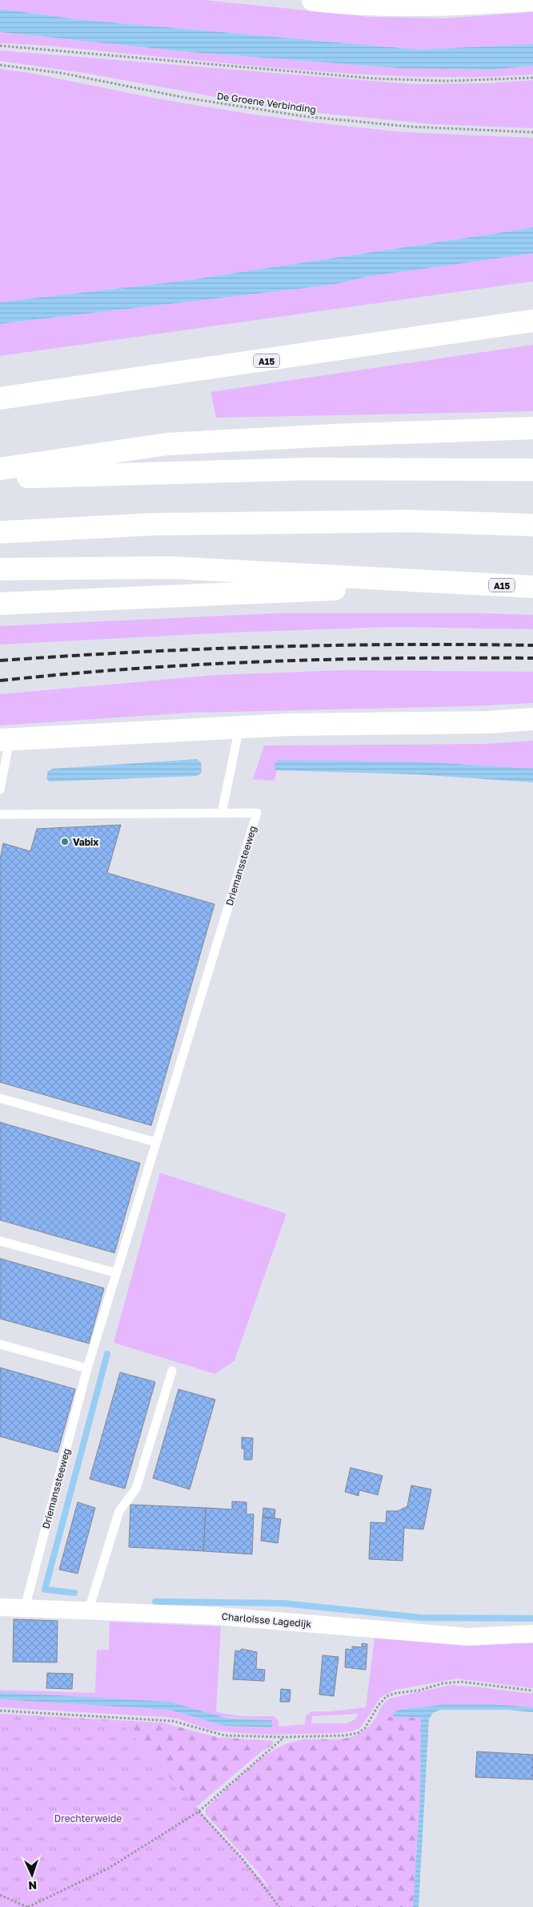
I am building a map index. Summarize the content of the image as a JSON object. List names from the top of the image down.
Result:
{
  "streets": {
    "main road": ["A15"],
    "street": ["Charloisse Lagedijk"],
    "lane": ["Driemanssteeweg"],
    "path": ["De Groene Verbinding"]
  },
  "crossings": [
    ["Driemanssteeweg", "Charloisse Lagedijk"]
  ],
  "parks": ["Drechterweide"],
  "places": ["Vabix"],
  "north": "bottom"
}
